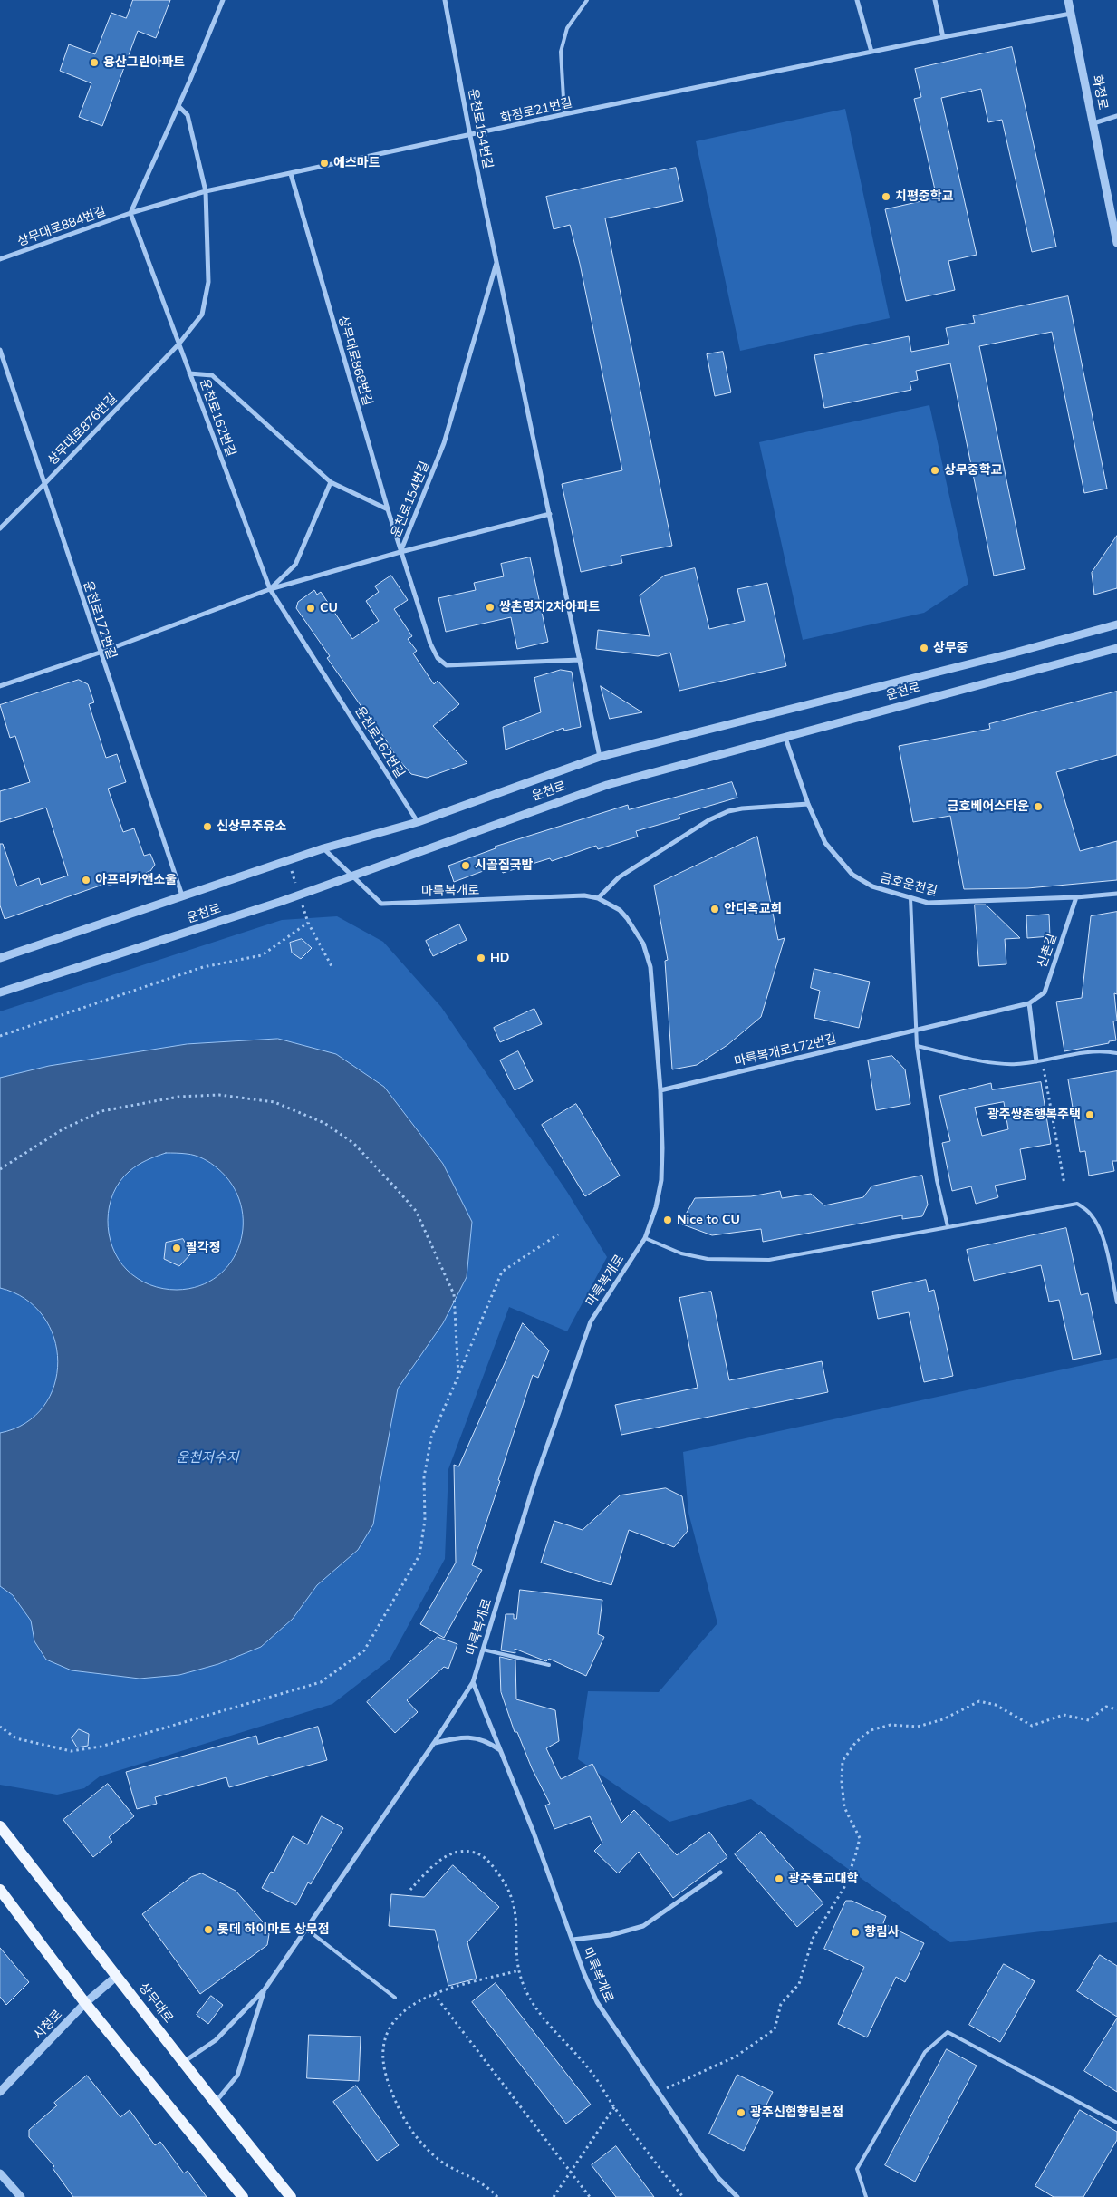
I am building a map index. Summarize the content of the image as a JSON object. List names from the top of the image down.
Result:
{
  "streets": {
    "main road": ["상무대로"],
    "street": [
      "화정로",
      "화정로21번길",
      "운천로154번길",
      "상무대로884번길",
      "상무대로868번길",
      "운천로162번길",
      "상무대로876번길",
      "운천로172번길",
      "운천로",
      "금호운천길",
      "마륵복개로",
      "신촌길",
      "마륵복개로172번길",
      "시청로"
    ]
  },
  "crossings": [
    ["화정로", "화정로21번길"],
    ["화정로21번길", "운천로154번길"],
    ["화정로21번길", "상무대로884번길"],
    ["화정로21번길", "상무대로868번길"],
    ["화정로21번길", "운천로162번길"],
    ["운천로154번길", "상무대로868번길"],
    ["운천로154번길", "운천로"],
    ["상무대로884번길", "운천로162번길"],
    ["운천로162번길", "상무대로876번길"],
    ["운천로162번길", "운천로"],
    ["상무대로876번길", "운천로172번길"],
    ["운천로172번길", "운천로"],
    ["운천로", "금호운천길"],
    ["운천로", "마륵복개로"],
    ["금호운천길", "신촌길"],
    ["마륵복개로", "마륵복개로172번길"],
    ["마륵복개로", "상무대로"],
    ["신촌길", "마륵복개로172번길"],
    ["상무대로", "시청로"]
  ],
  "water": ["운천저수지"],
  "places": [
    "용산그린아파트",
    "에스마트",
    "치평중학교",
    "상무중학교",
    "쌍촌명지2차아파트",
    "CU",
    "상무중",
    "금호베어스타운",
    "신상무주유소",
    "시골집국밥",
    "아프리카앤소울",
    "안디옥교회",
    "HD",
    "광주쌍촌행복주택",
    "Nice to CU",
    "팔각정",
    "광주불교대학",
    "롯데 하이마트 상무점",
    "향림사",
    "광주신협향림본점"
  ]
}
